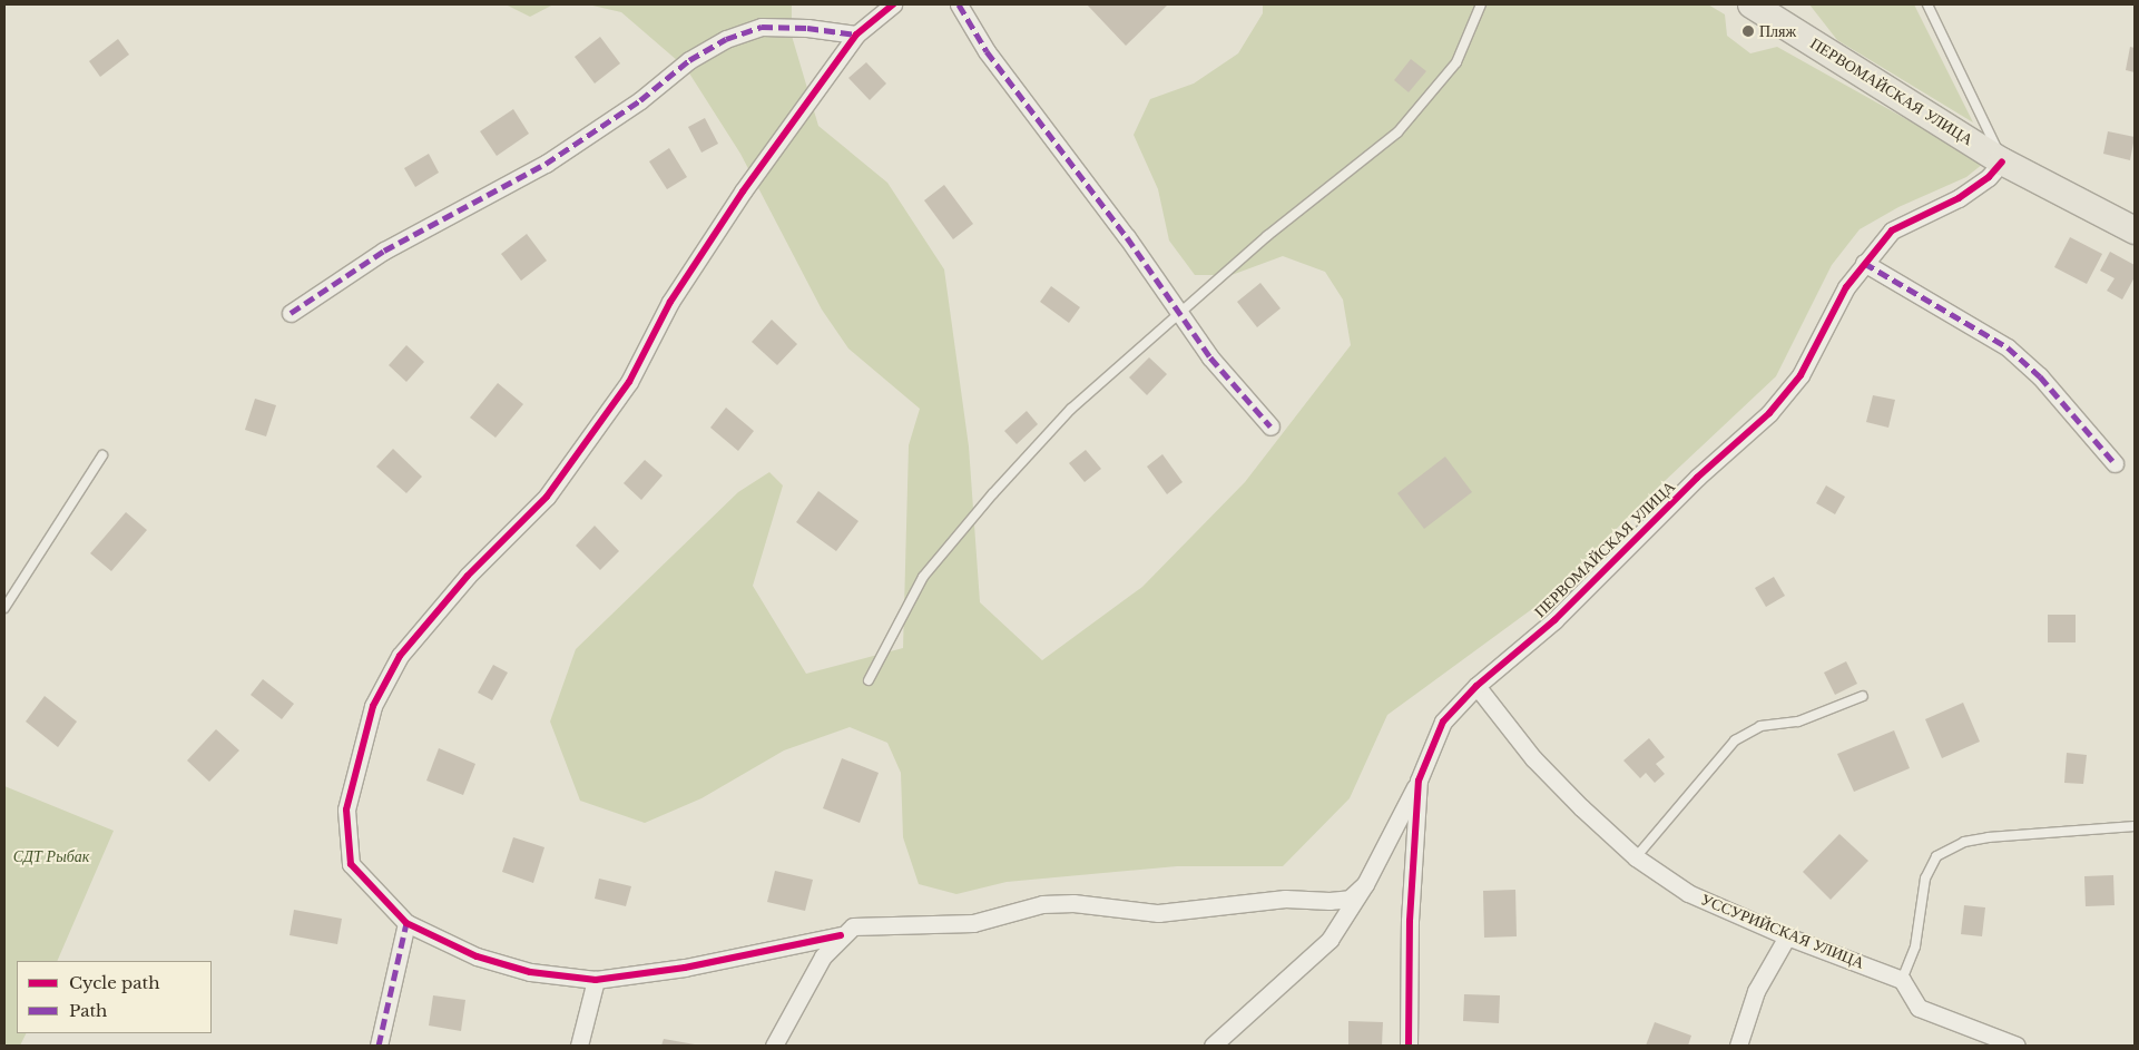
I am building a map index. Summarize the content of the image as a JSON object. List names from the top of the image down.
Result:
{
  "streets": {
    "main road": ["ПЕРВОМАЙСКАЯ УЛИЦА"],
    "street": ["УССУРИЙСКАЯ УЛИЦА"]
  },
  "crossings": [
    ["ПЕРВОМАЙСКАЯ УЛИЦА", "УССУРИЙСКАЯ УЛИЦА"]
  ],
  "parks": ["СДТ Рыбак"],
  "places": ["Пляж"],
  "legend": ["Cycle path", "Path"]
}
